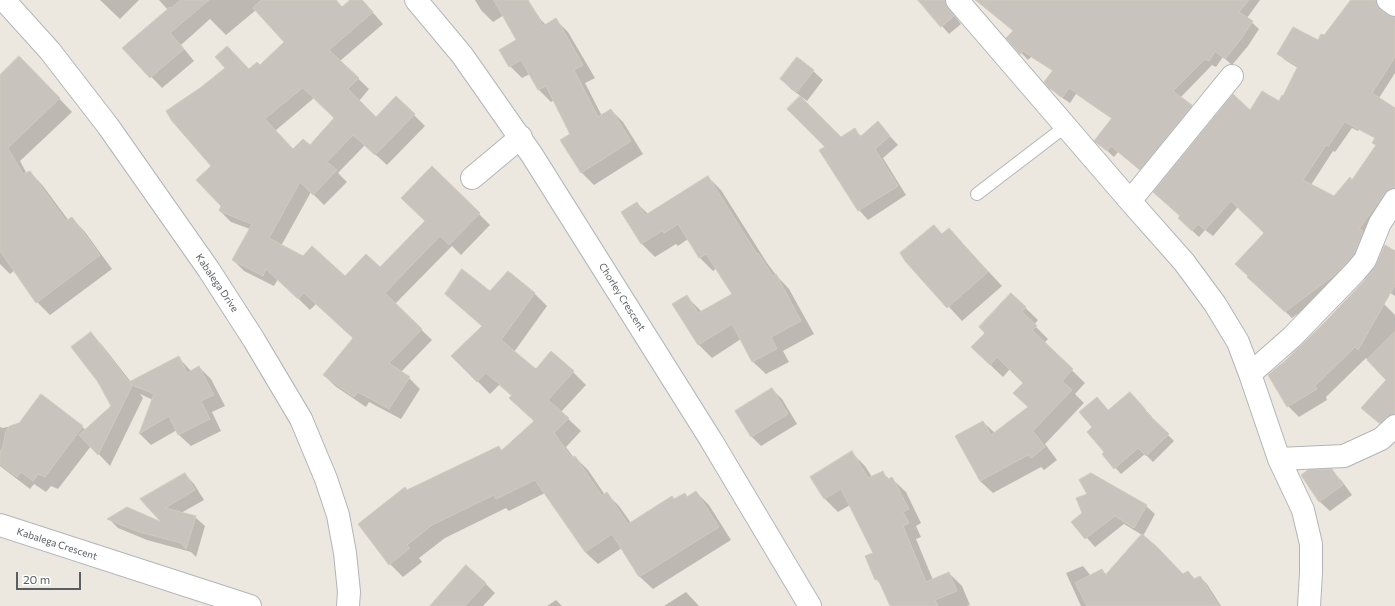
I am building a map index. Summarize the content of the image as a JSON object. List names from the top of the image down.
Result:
{
  "streets": {
    "street": ["Kabalega Drive", "Chorley Crescent", "Kabalega Crescent"]
  },
  "scale_bar": "20 m"
}
